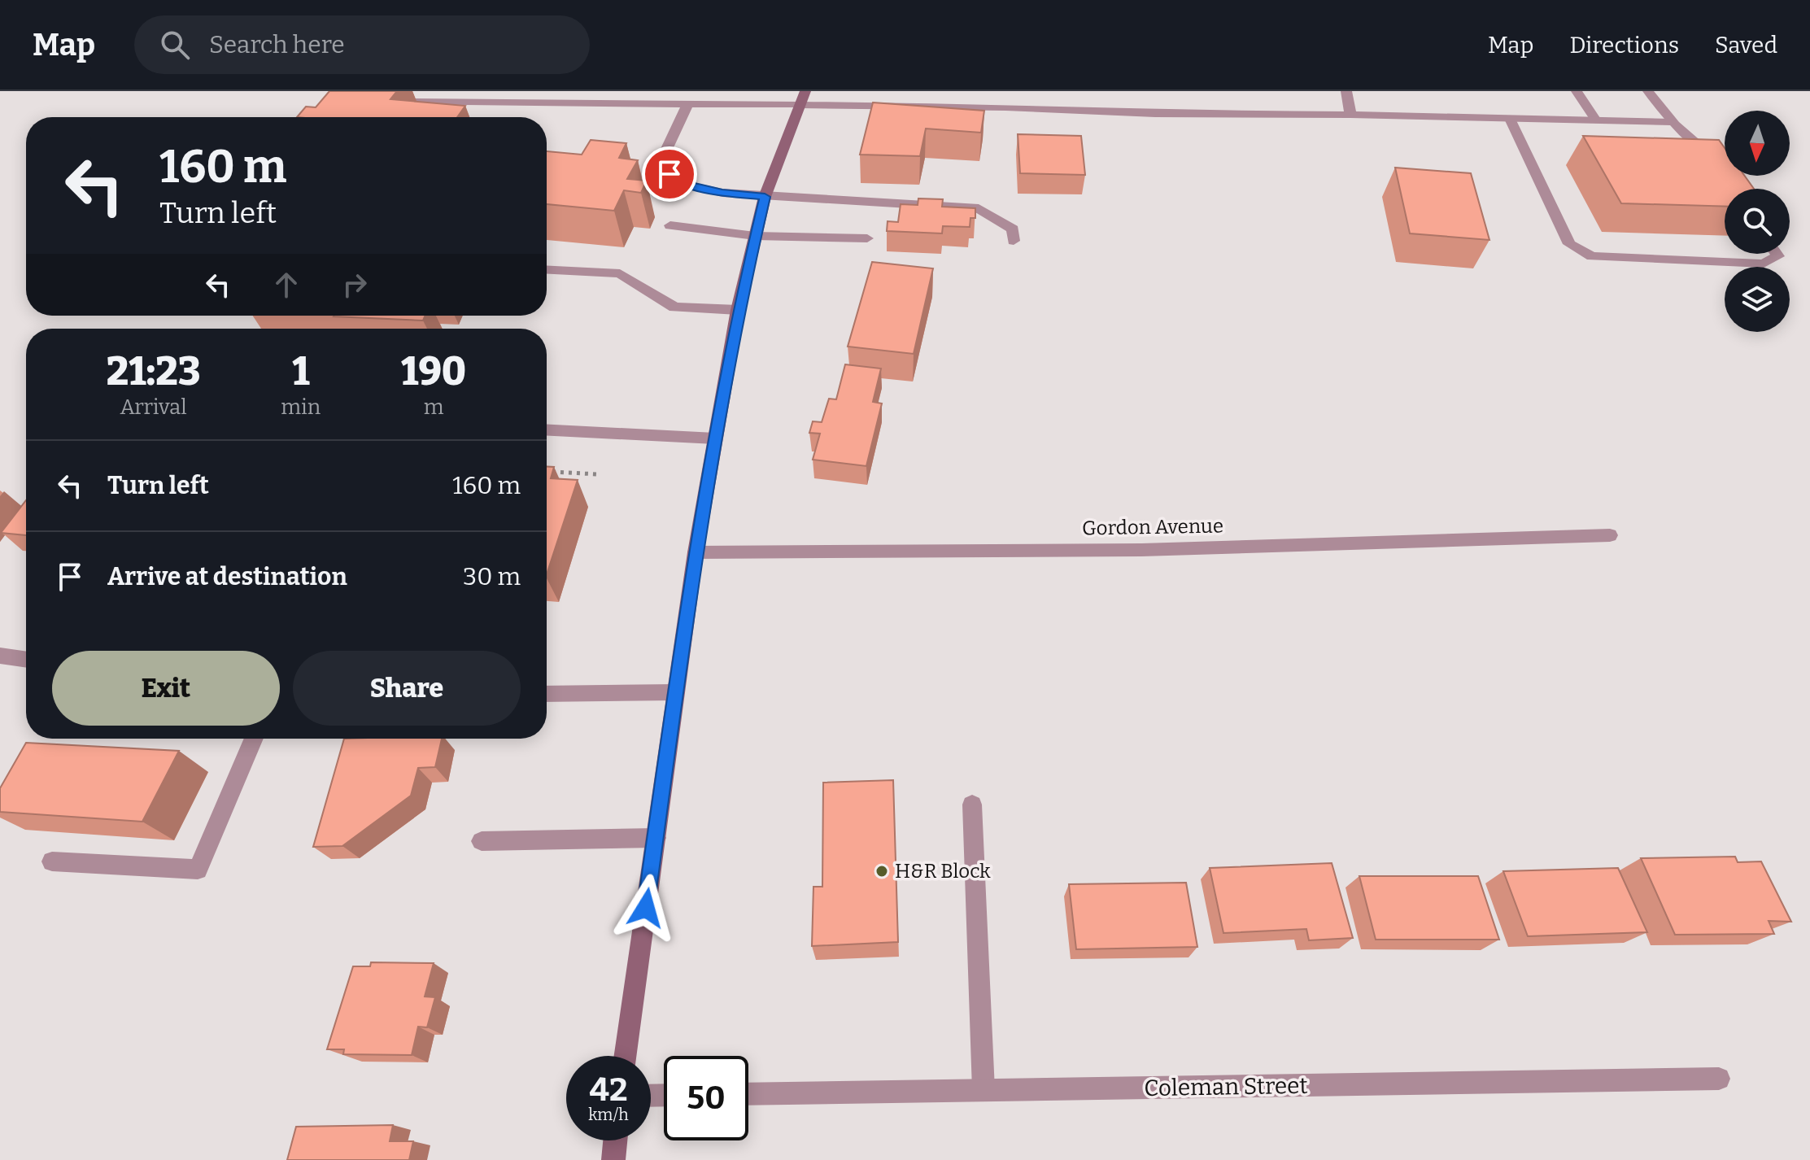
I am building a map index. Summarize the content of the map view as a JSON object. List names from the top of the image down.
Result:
{
  "streets": {
    "street": ["Gordon Avenue", "Coleman Street"]
  },
  "places": ["H&R Block"],
  "north": "bottom",
  "page": {
    "header": "Map",
    "search": "Search here",
    "nav": ["Map", "Directions", "Saved"],
    "turn": ["160 m", "Turn left"],
    "eta": [
      "21:23",
      "Arrival",
      "1",
      "min",
      "190",
      "m"
    ],
    "list": [
      {
        "name": "Turn left",
        "value": "160 m"
      },
      {
        "name": "Arrive at destination",
        "value": "30 m"
      }
    ],
    "buttons": ["Exit", "Share"],
    "speed": "42 km/h",
    "limit": "50"
  }
}
